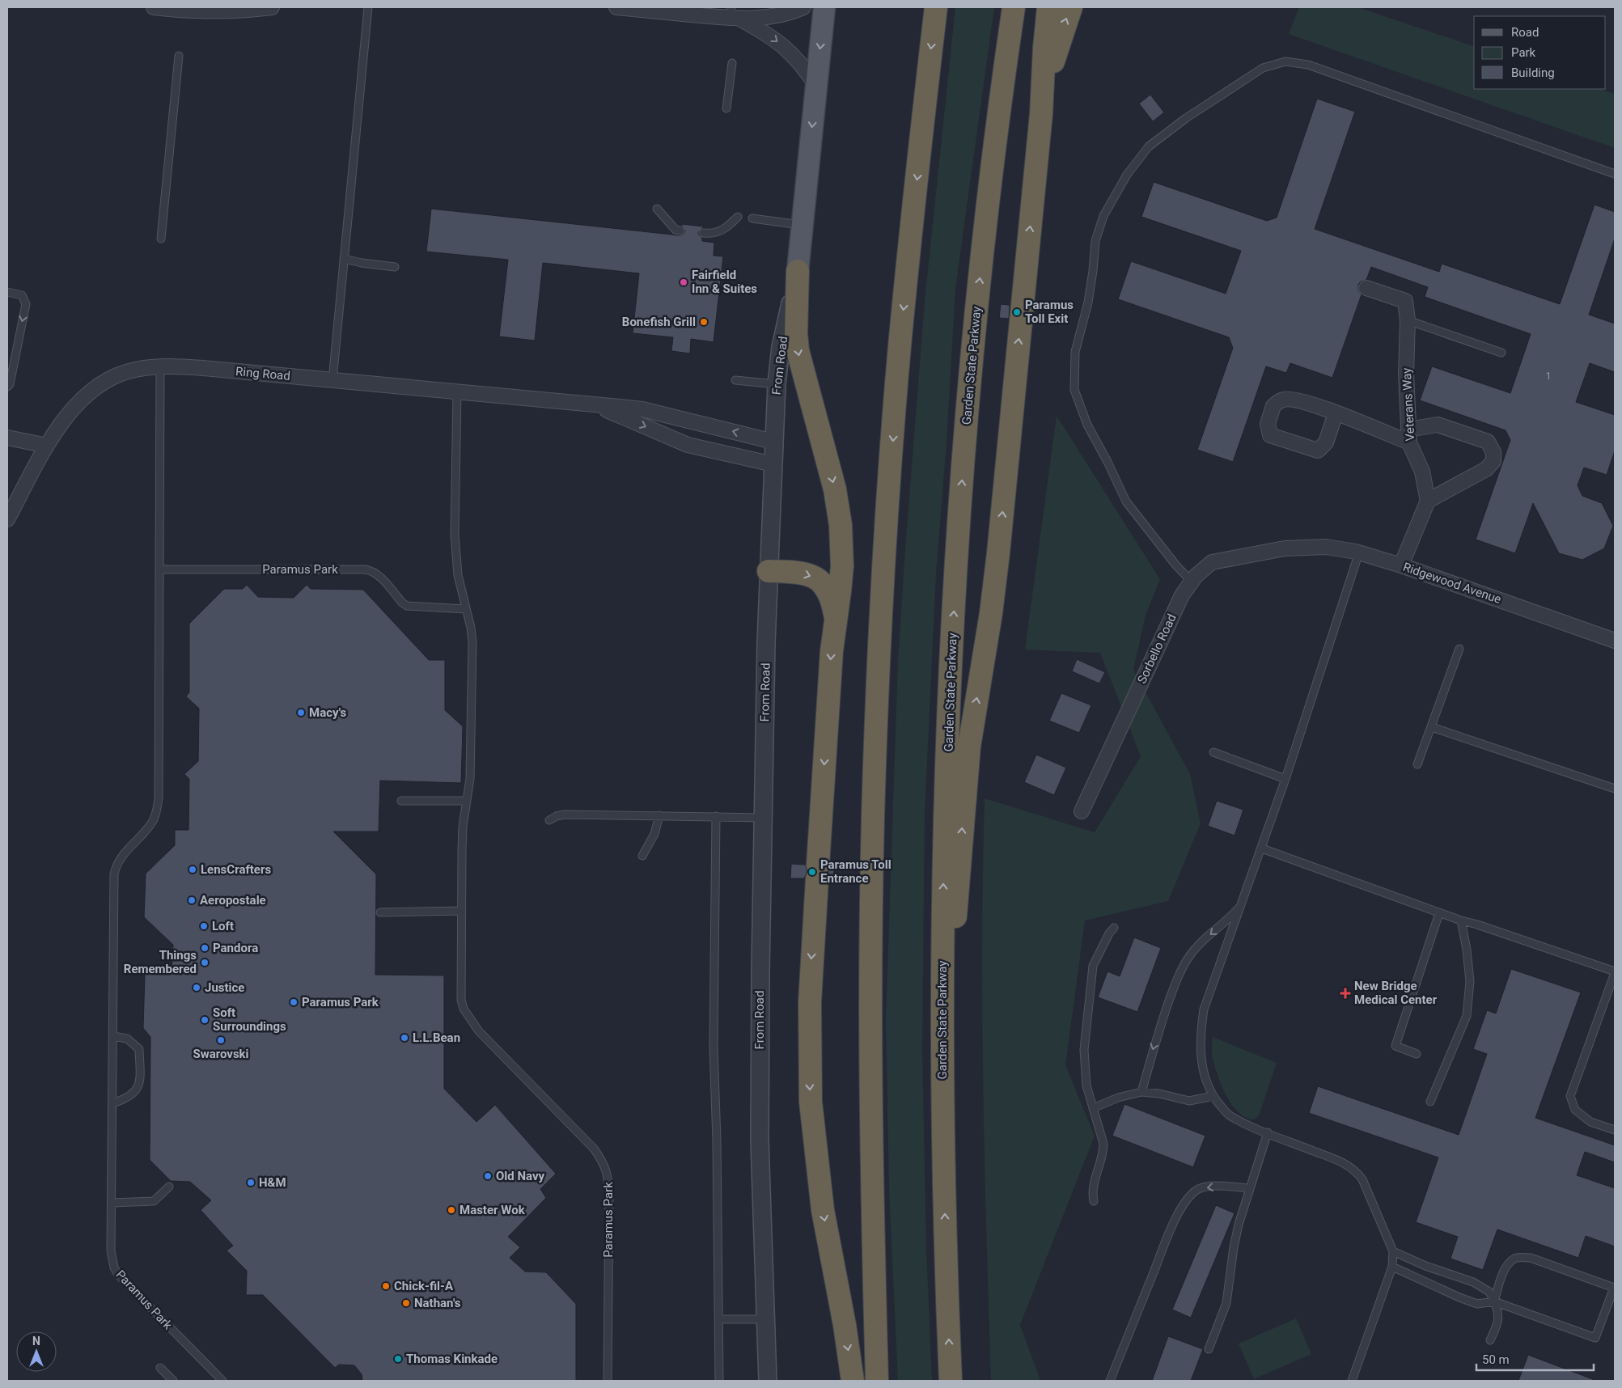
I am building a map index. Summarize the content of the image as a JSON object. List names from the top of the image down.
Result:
{
  "streets": {
    "highway": ["Garden State Parkway"],
    "main road": ["From Road"],
    "street": [
      "Ring Road",
      "Veterans Way",
      "Ridgewood Avenue",
      "Sorbello Road"
    ],
    "lane": ["Paramus Park"]
  },
  "crossings": [
    ["From Road", "Ring Road"],
    ["Ridgewood Avenue", "Sorbello Road"]
  ],
  "places": {
    "other": [
      "Fairfield Inn & Suites",
      "Paramus Toll Exit",
      "Bonefish Grill",
      "Macy's",
      "LensCrafters",
      "Paramus Toll Entrance",
      "Aeropostale",
      "Loft",
      "Pandora",
      "Things Remembered",
      "Justice",
      "Paramus Park",
      "Soft Surroundings",
      "L.L.Bean",
      "Swarovski",
      "Old Navy",
      "H&M",
      "Master Wok",
      "Chick-fil-A",
      "Nathan's",
      "Thomas Kinkade"
    ],
    "health": ["New Bridge Medical Center"]
  },
  "house_numbers": ["1"],
  "legend": ["Road", "Park", "Building"],
  "scale_bar": "50 m",
  "north": "top"
}
